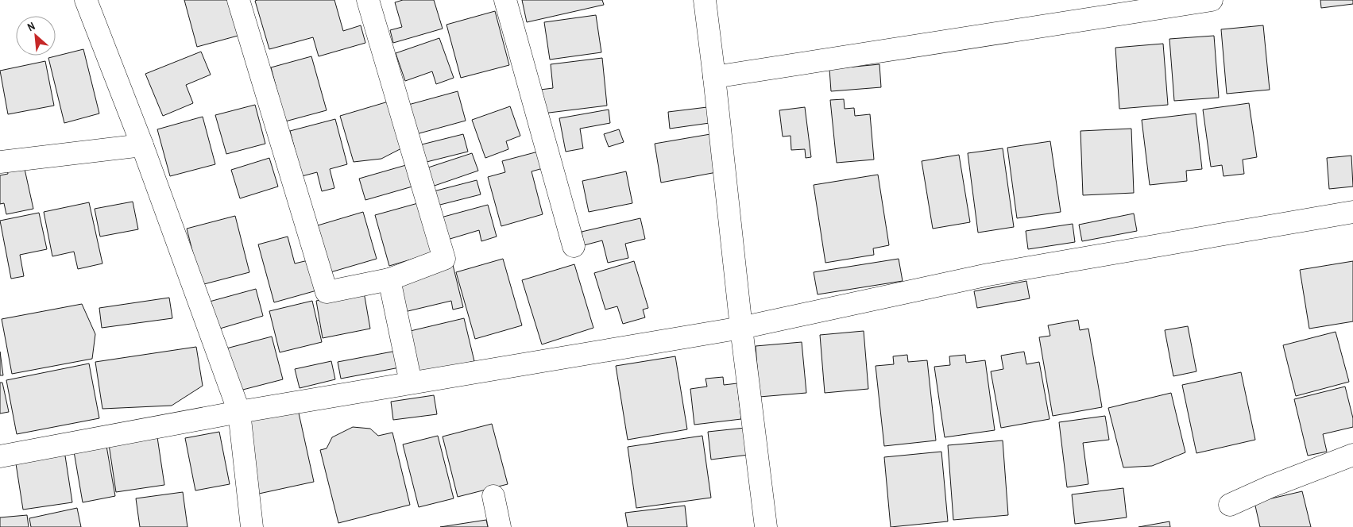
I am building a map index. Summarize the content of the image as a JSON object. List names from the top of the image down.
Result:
{
  "north": "top left"
}
